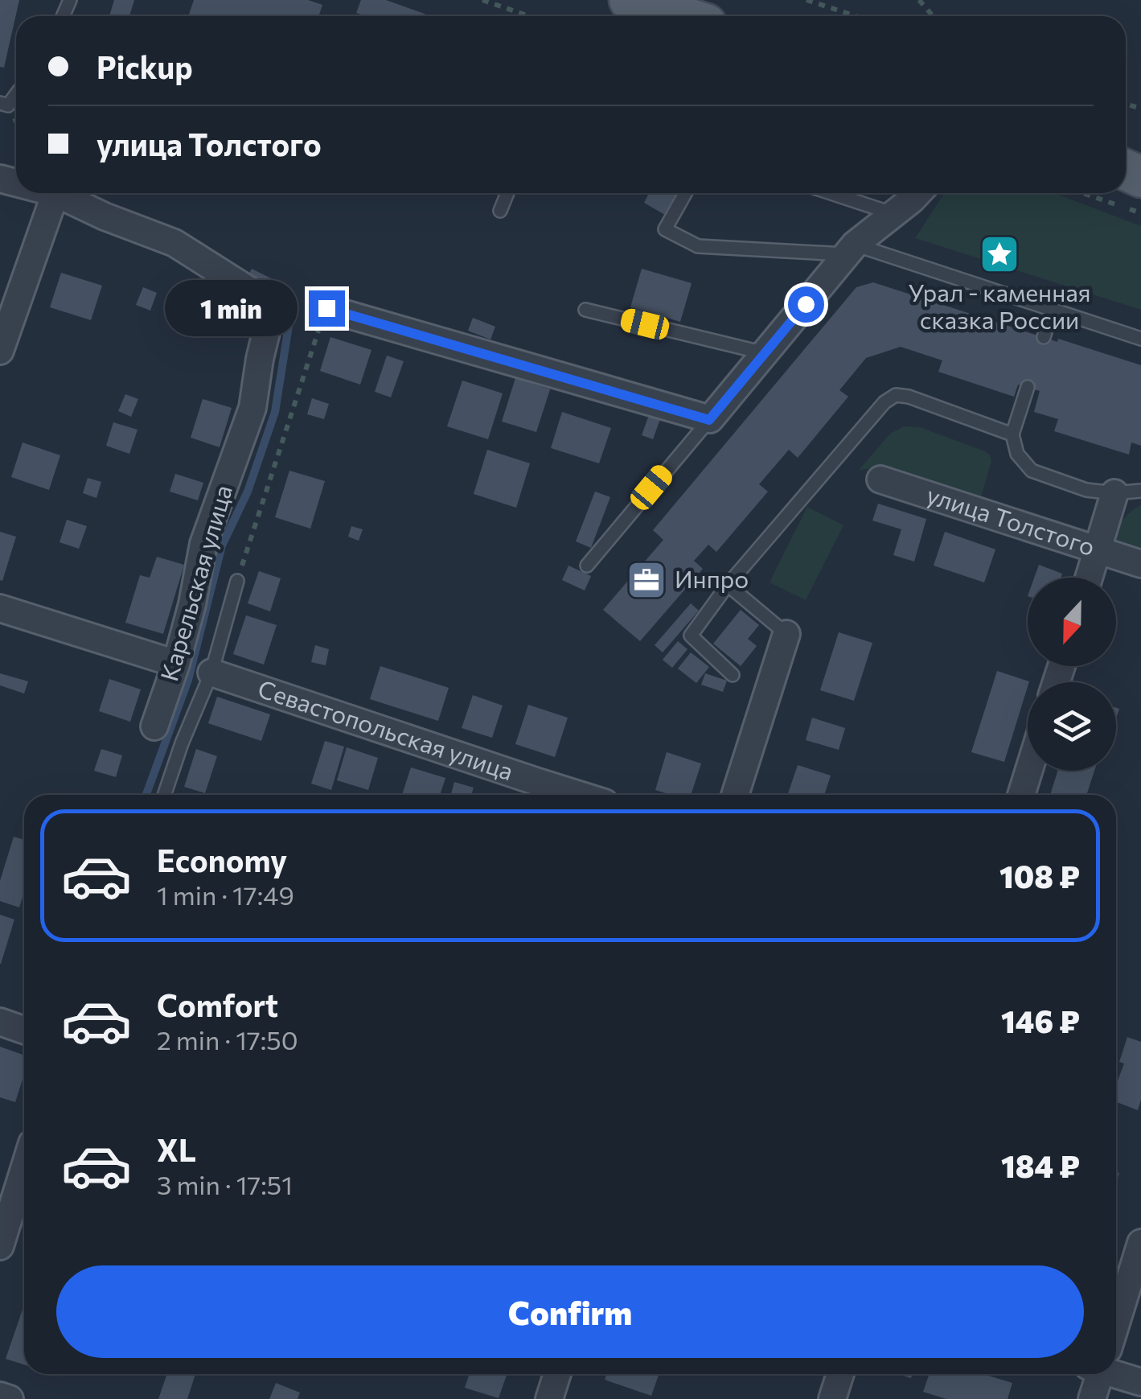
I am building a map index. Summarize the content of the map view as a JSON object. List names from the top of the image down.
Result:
{
  "streets": {
    "street": ["улица Толстого", "Карельская улица", "Севастопольская улица"]
  },
  "places": {
    "place": ["Урал - каменная сказка России"],
    "office": ["Инпро"]
  },
  "north": "bottom",
  "page": {
    "banner": ["Pickup", "улица Толстого"],
    "bubble": "1 min",
    "list": [
      {
        "name": "Economy",
        "note": "1 min · 17:49",
        "value": "108 ₽"
      },
      {
        "name": "Comfort",
        "note": "2 min · 17:50",
        "value": "146 ₽"
      },
      {
        "name": "XL",
        "note": "3 min · 17:51",
        "value": "184 ₽"
      }
    ],
    "buttons": "Confirm"
  }
}
